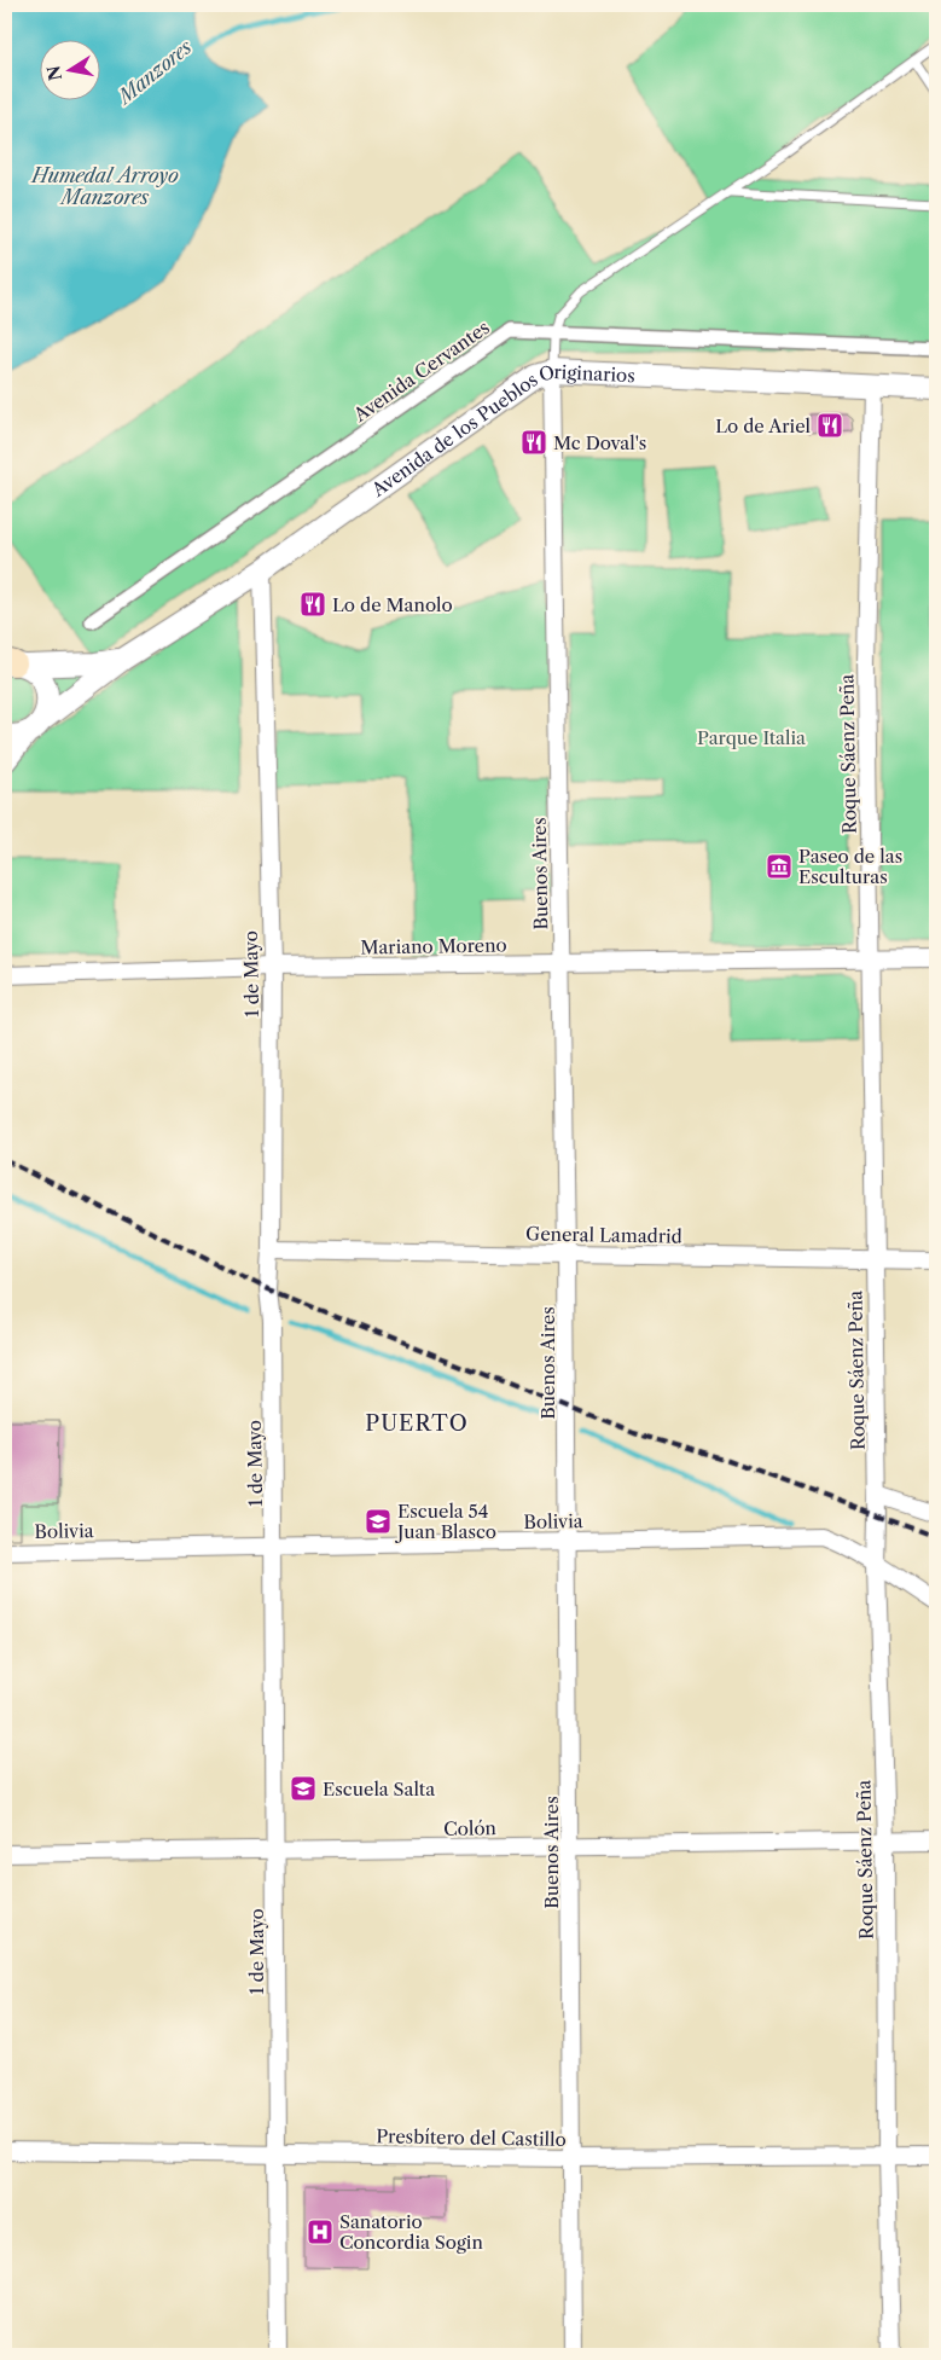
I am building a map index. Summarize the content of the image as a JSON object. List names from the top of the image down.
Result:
{
  "streets": {
    "street": [
      "Avenida Cervantes",
      "Avenida de los Pueblos Originarios",
      "Roque Sáenz Peña",
      "Buenos Aires",
      "Mariano Moreno",
      "1 de Mayo",
      "General Lamadrid",
      "Bolivia",
      "Colón",
      "Presbítero del Castillo"
    ]
  },
  "crossings": [
    ["Avenida de los Pueblos Originarios", "Roque Sáenz Peña"],
    ["Avenida de los Pueblos Originarios", "Buenos Aires"],
    ["Avenida de los Pueblos Originarios", "1 de Mayo"],
    ["Roque Sáenz Peña", "Mariano Moreno"],
    ["Roque Sáenz Peña", "General Lamadrid"],
    ["Roque Sáenz Peña", "Bolivia"],
    ["Roque Sáenz Peña", "Colón"],
    ["Roque Sáenz Peña", "Presbítero del Castillo"],
    ["Buenos Aires", "Mariano Moreno"],
    ["Buenos Aires", "General Lamadrid"],
    ["Buenos Aires", "Bolivia"],
    ["Buenos Aires", "Colón"],
    ["Buenos Aires", "Presbítero del Castillo"],
    ["Mariano Moreno", "1 de Mayo"],
    ["1 de Mayo", "General Lamadrid"],
    ["1 de Mayo", "Bolivia"],
    ["1 de Mayo", "Colón"],
    ["1 de Mayo", "Presbítero del Castillo"]
  ],
  "districts": ["PUERTO"],
  "water": ["Manzores", "Humedal Arroyo Manzores"],
  "parks": ["Parque Italia"],
  "places": {
    "restaurant": ["Lo de Ariel", "Mc Doval's", "Lo de Manolo"],
    "museum": ["Paseo de las Esculturas"],
    "school or university": ["Escuela 54 Juan Blasco", "Escuela Salta"],
    "hospital": ["Sanatorio Concordia Sogin"]
  },
  "north": "left"
}
